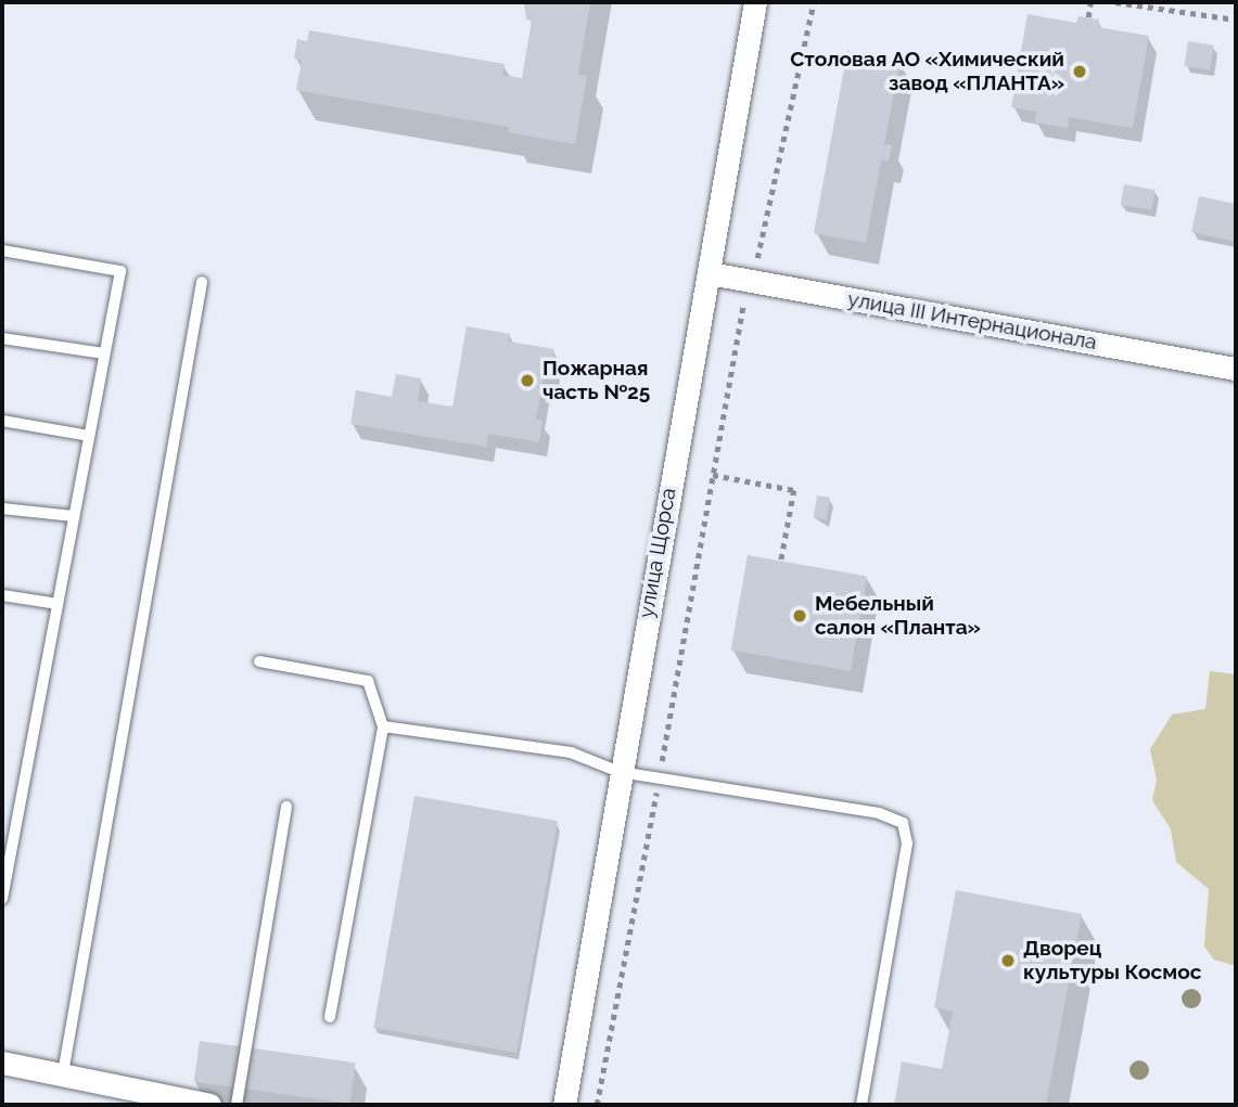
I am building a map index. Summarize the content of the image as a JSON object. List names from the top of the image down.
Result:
{
  "streets": {
    "street": ["улица III Интернационала", "улица Щорса"]
  },
  "crossings": [
    ["улица III Интернационала", "улица Щорса"]
  ],
  "places": [
    "Столовая АО «Химический завод «ПЛАНТА»",
    "Пожарная часть №25",
    "Мебельный салон «Планта»",
    "Дворец культуры Космос"
  ]
}
